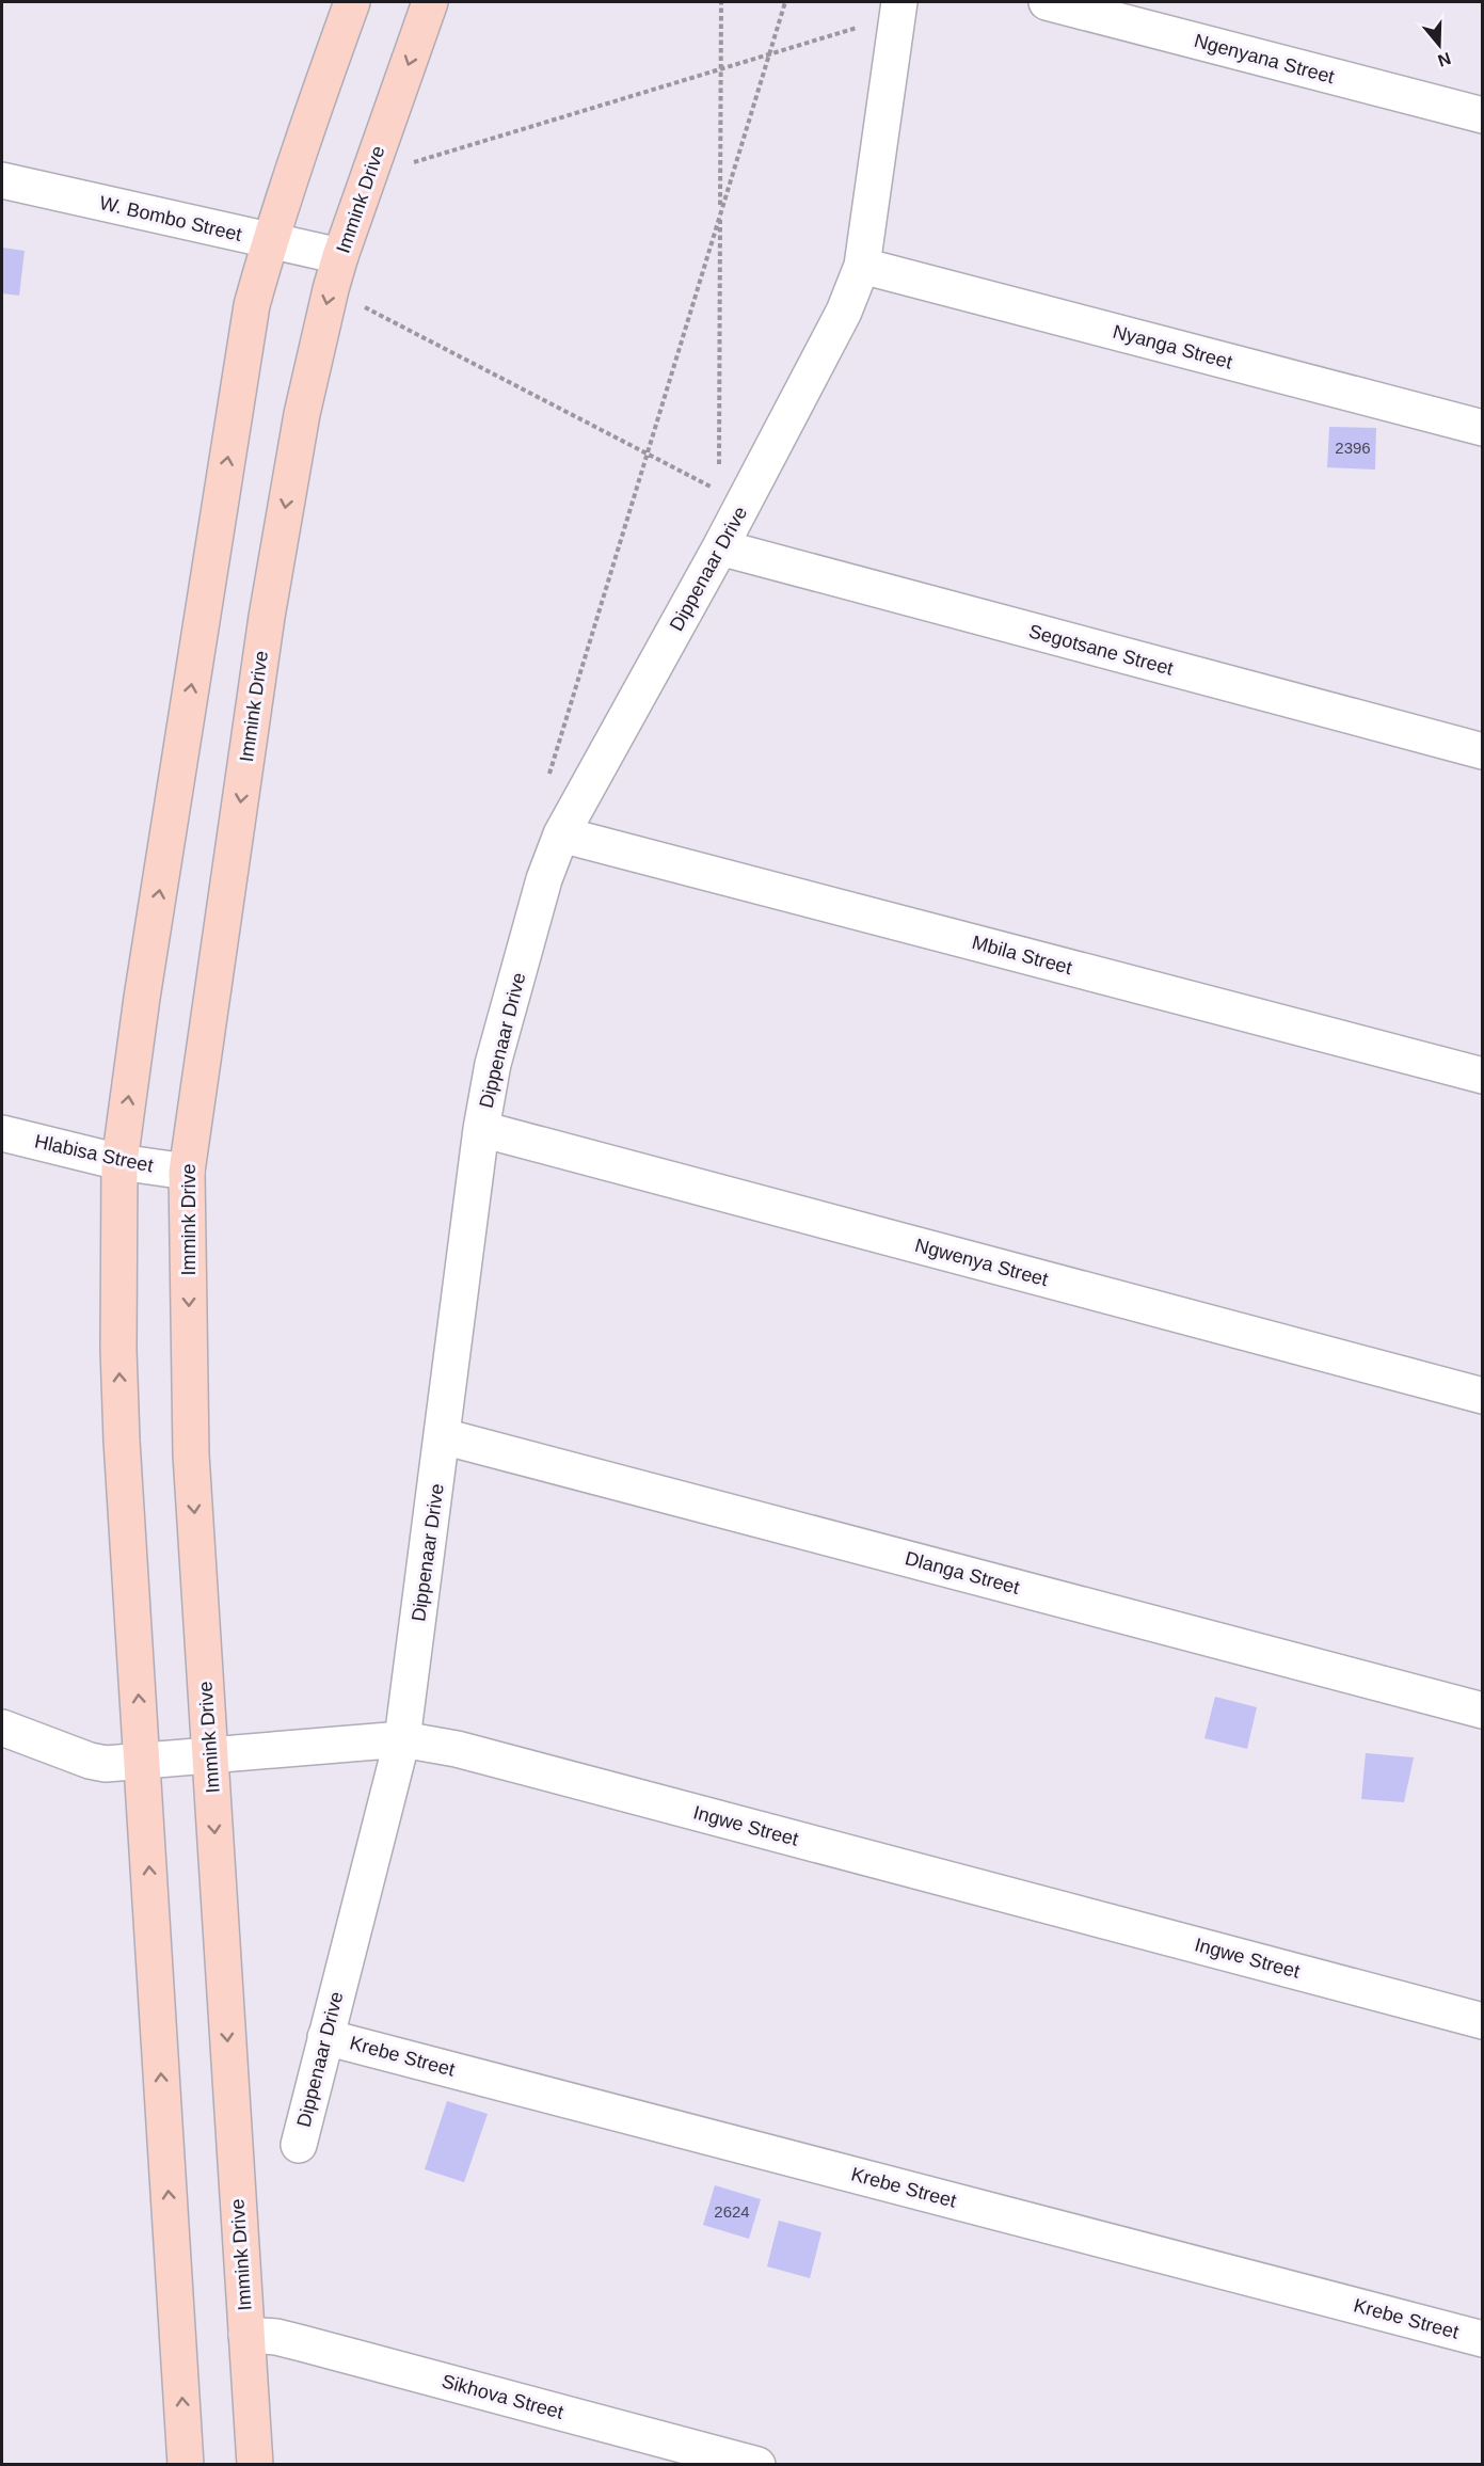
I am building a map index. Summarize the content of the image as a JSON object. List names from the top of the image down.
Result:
{
  "streets": {
    "main road": ["Immink Drive"],
    "street": [
      "Ngenyana Street",
      "W. Bombo Street",
      "Nyanga Street",
      "Dippenaar Drive",
      "Segotsane Street",
      "Mbila Street",
      "Hlabisa Street",
      "Ngwenya Street",
      "Dlanga Street",
      "Ingwe Street",
      "Krebe Street",
      "Sikhova Street"
    ]
  },
  "crossings": [
    ["Immink Drive", "W. Bombo Street"],
    ["Immink Drive", "Hlabisa Street"],
    ["Immink Drive", "Ingwe Street"],
    ["Immink Drive", "Sikhova Street"],
    ["Nyanga Street", "Dippenaar Drive"],
    ["Dippenaar Drive", "Segotsane Street"],
    ["Dippenaar Drive", "Mbila Street"],
    ["Dippenaar Drive", "Ngwenya Street"],
    ["Dippenaar Drive", "Dlanga Street"],
    ["Dippenaar Drive", "Ingwe Street"],
    ["Dippenaar Drive", "Krebe Street"]
  ],
  "house_numbers": ["2396", "2624"],
  "north": "bottom"
}
